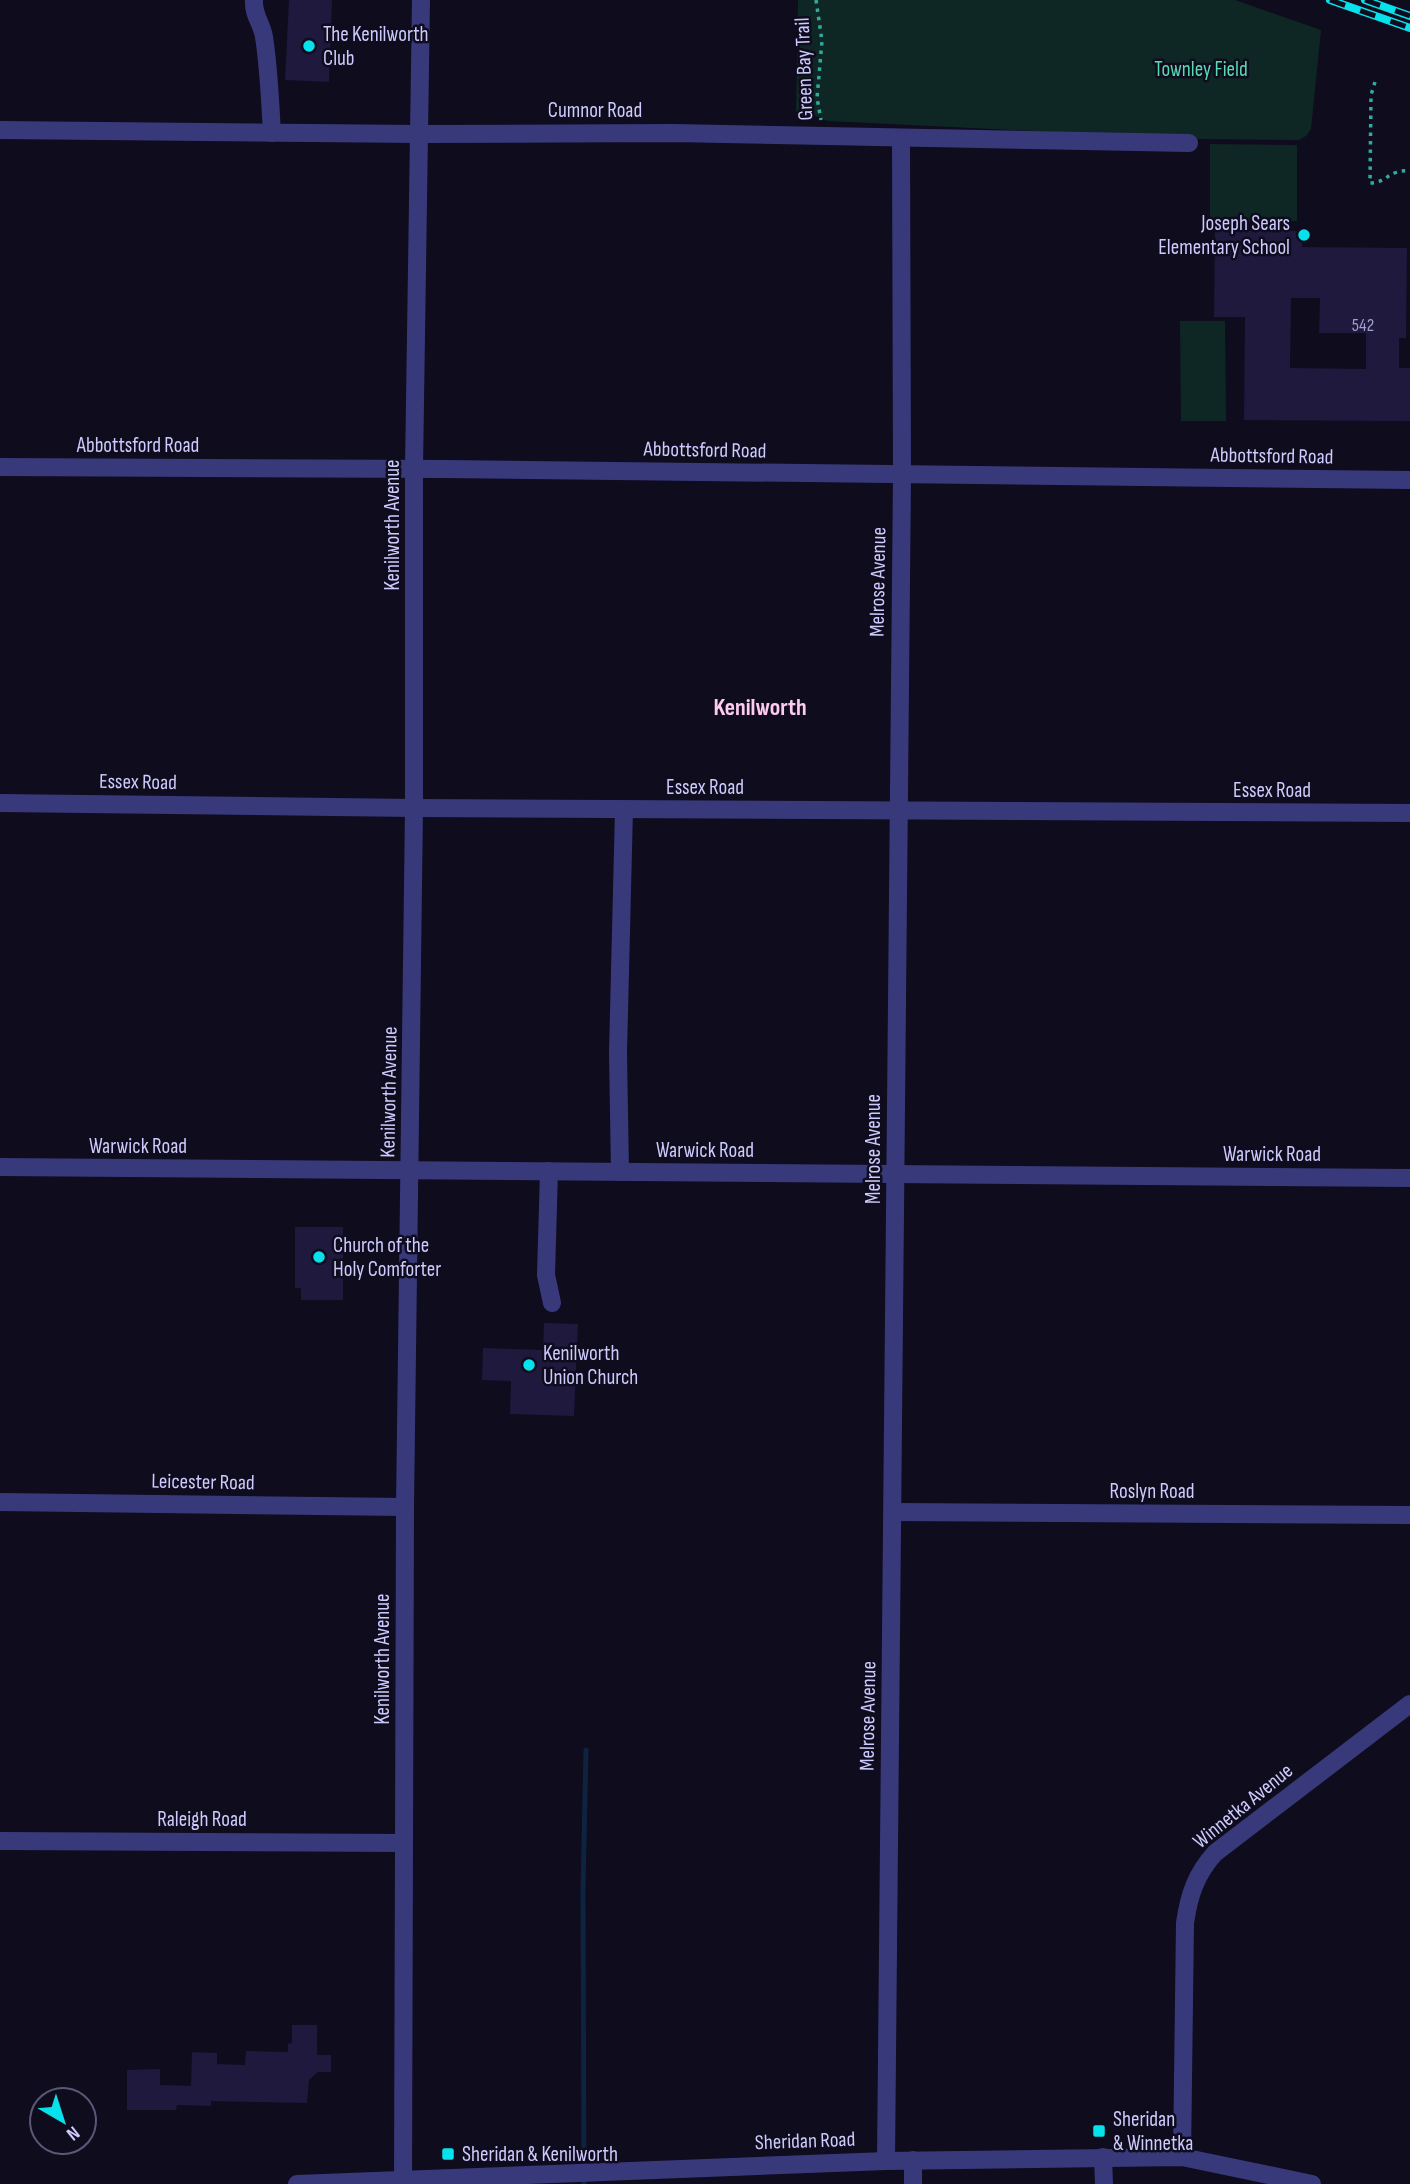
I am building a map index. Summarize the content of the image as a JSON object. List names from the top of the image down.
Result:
{
  "streets": {
    "street": [
      "Cumnor Road",
      "Abbottsford Road",
      "Kenilworth Avenue",
      "Melrose Avenue",
      "Essex Road",
      "Warwick Road",
      "Leicester Road",
      "Roslyn Road",
      "Winnetka Avenue",
      "Raleigh Road",
      "Sheridan Road"
    ],
    "path": ["Green Bay Trail"]
  },
  "crossings": [
    ["Green Bay Trail", "Cumnor Road"],
    ["Cumnor Road", "Kenilworth Avenue"],
    ["Cumnor Road", "Melrose Avenue"],
    ["Abbottsford Road", "Kenilworth Avenue"],
    ["Abbottsford Road", "Melrose Avenue"],
    ["Kenilworth Avenue", "Essex Road"],
    ["Kenilworth Avenue", "Warwick Road"],
    ["Kenilworth Avenue", "Leicester Road"],
    ["Kenilworth Avenue", "Raleigh Road"],
    ["Kenilworth Avenue", "Sheridan Road"],
    ["Melrose Avenue", "Essex Road"],
    ["Melrose Avenue", "Warwick Road"],
    ["Melrose Avenue", "Roslyn Road"],
    ["Melrose Avenue", "Sheridan Road"],
    ["Winnetka Avenue", "Sheridan Road"]
  ],
  "districts": ["Kenilworth"],
  "parks": ["Townley Field"],
  "places": {
    "other": [
      "The Kenilworth Club",
      "Joseph Sears Elementary School",
      "Church of the Holy Comforter",
      "Kenilworth Union Church"
    ],
    "transit": ["Sheridan & Winnetka", "Sheridan & Kenilworth"]
  },
  "house_numbers": ["542"],
  "north": "bottom right"
}
